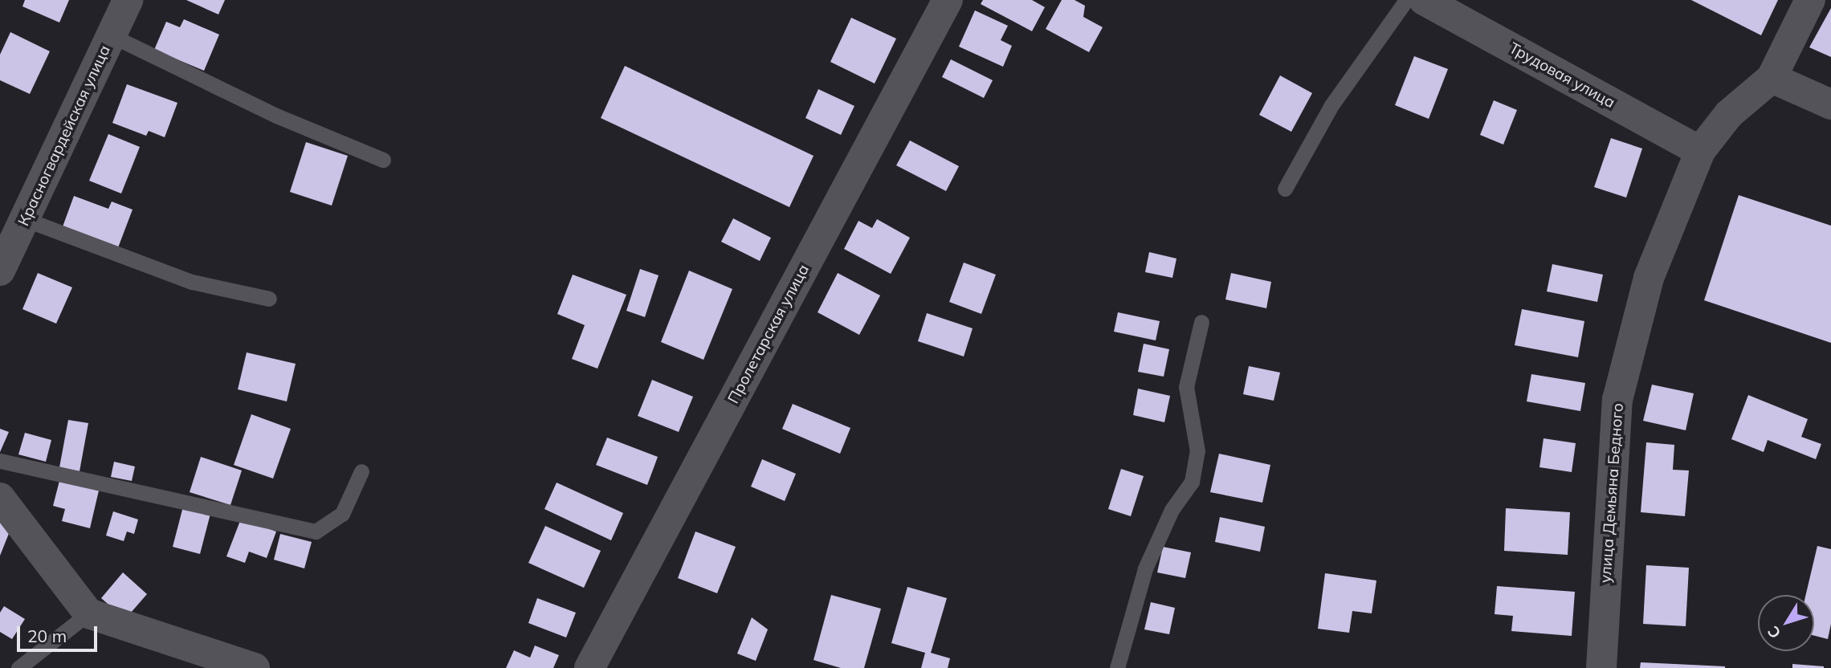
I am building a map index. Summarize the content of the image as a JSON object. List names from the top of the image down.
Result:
{
  "streets": {
    "street": [
      "Трудовая улица",
      "Красногвардейская улица",
      "Пролетарская улица",
      "улица Демьяна Бедного"
    ]
  },
  "crossings": [
    ["Трудовая улица", "улица Демьяна Бедного"]
  ],
  "scale_bar": "20 m",
  "north": "bottom left"
}
